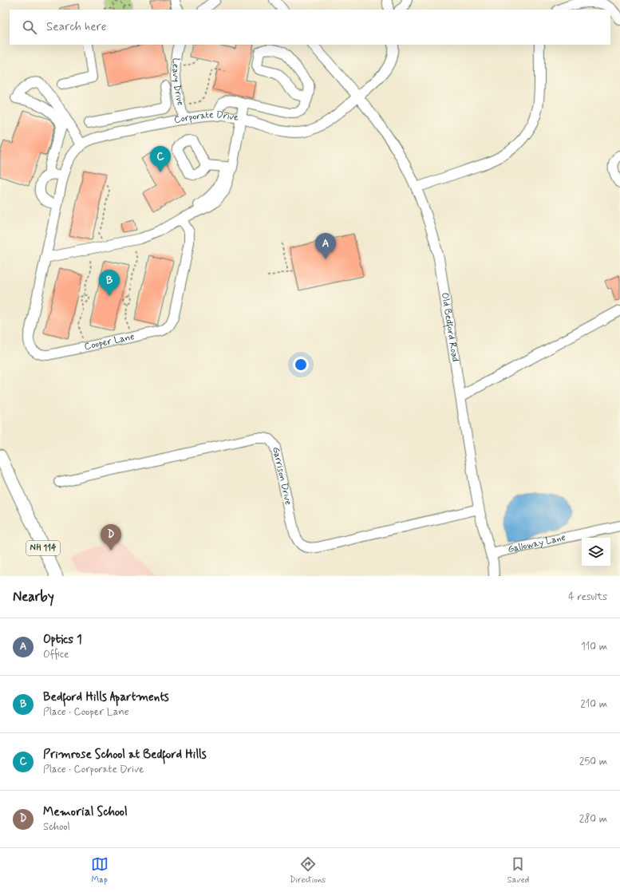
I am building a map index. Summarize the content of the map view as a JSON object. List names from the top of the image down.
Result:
{
  "streets": {
    "main road": ["NH 114"],
    "street": [
      "Leavy Drive",
      "Corporate Drive",
      "Old Bedford Road",
      "Cooper Lane",
      "Garrison Drive",
      "Galloway Lane"
    ]
  },
  "crossings": [
    ["Leavy Drive", "Corporate Drive"],
    ["Corporate Drive", "Old Bedford Road"],
    ["Corporate Drive", "Cooper Lane"],
    ["Old Bedford Road", "Garrison Drive"],
    ["Old Bedford Road", "Galloway Lane"]
  ],
  "page": {
    "search": "Search here",
    "pins": [
      "C",
      "A",
      "B",
      "D"
    ],
    "heading": ["Nearby", "4 results"],
    "list": [
      {
        "mark": "A",
        "name": "Optics 1",
        "note": "Office",
        "value": "110 m"
      },
      {
        "mark": "B",
        "name": "Bedford Hills Apartments",
        "note": "Place · Cooper Lane",
        "value": "210 m"
      },
      {
        "mark": "C",
        "name": "Primrose School at Bedford Hills",
        "note": "Place · Corporate Drive",
        "value": "250 m"
      },
      {
        "mark": "D",
        "name": "Memorial School",
        "note": "School",
        "value": "280 m"
      }
    ],
    "nav": ["Map", "Directions", "Saved"]
  }
}
